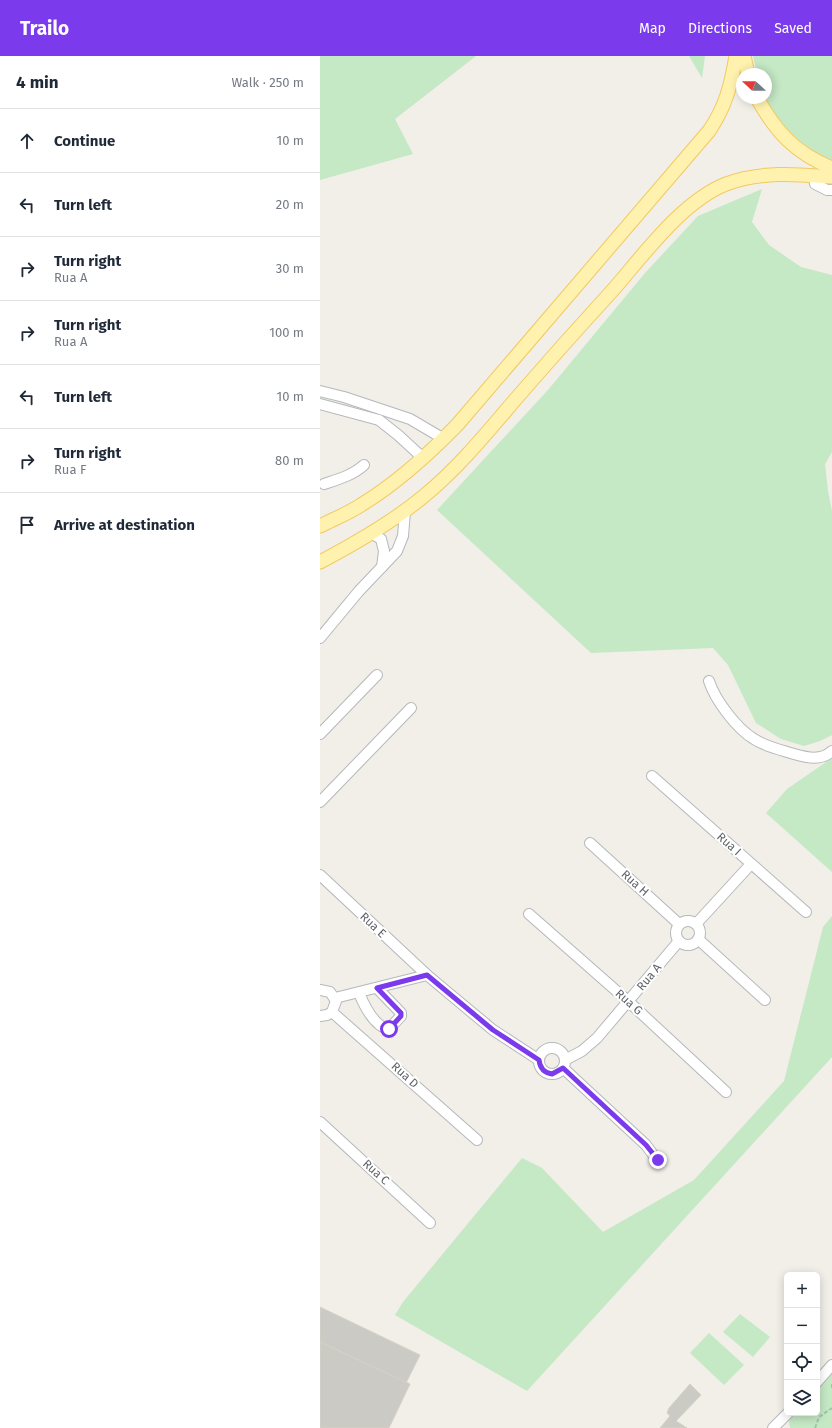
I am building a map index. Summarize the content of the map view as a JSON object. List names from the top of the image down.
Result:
{
  "streets": {
    "street": [
      "Rua I",
      "Rua H",
      "Rua E",
      "Rua A",
      "Rua G",
      "Rua D",
      "Rua C"
    ]
  },
  "crossings": [
    ["Rua H", "Rua A"],
    ["Rua A", "Rua G"]
  ],
  "north": "left",
  "page": {
    "header": "Trailo",
    "nav": ["Map", "Directions", "Saved"],
    "heading": ["4 min", "Walk · 250 m"],
    "list": [
      ["Continue", "10 m"],
      ["Turn left", "20 m"],
      ["Turn right", "Rua A", "30 m"],
      ["Turn right", "Rua A", "100 m"],
      ["Turn left", "10 m"],
      ["Turn right", "Rua F", "80 m"],
      "Arrive at destination"
    ],
    "map_buttons": ["+", "−"]
  }
}
